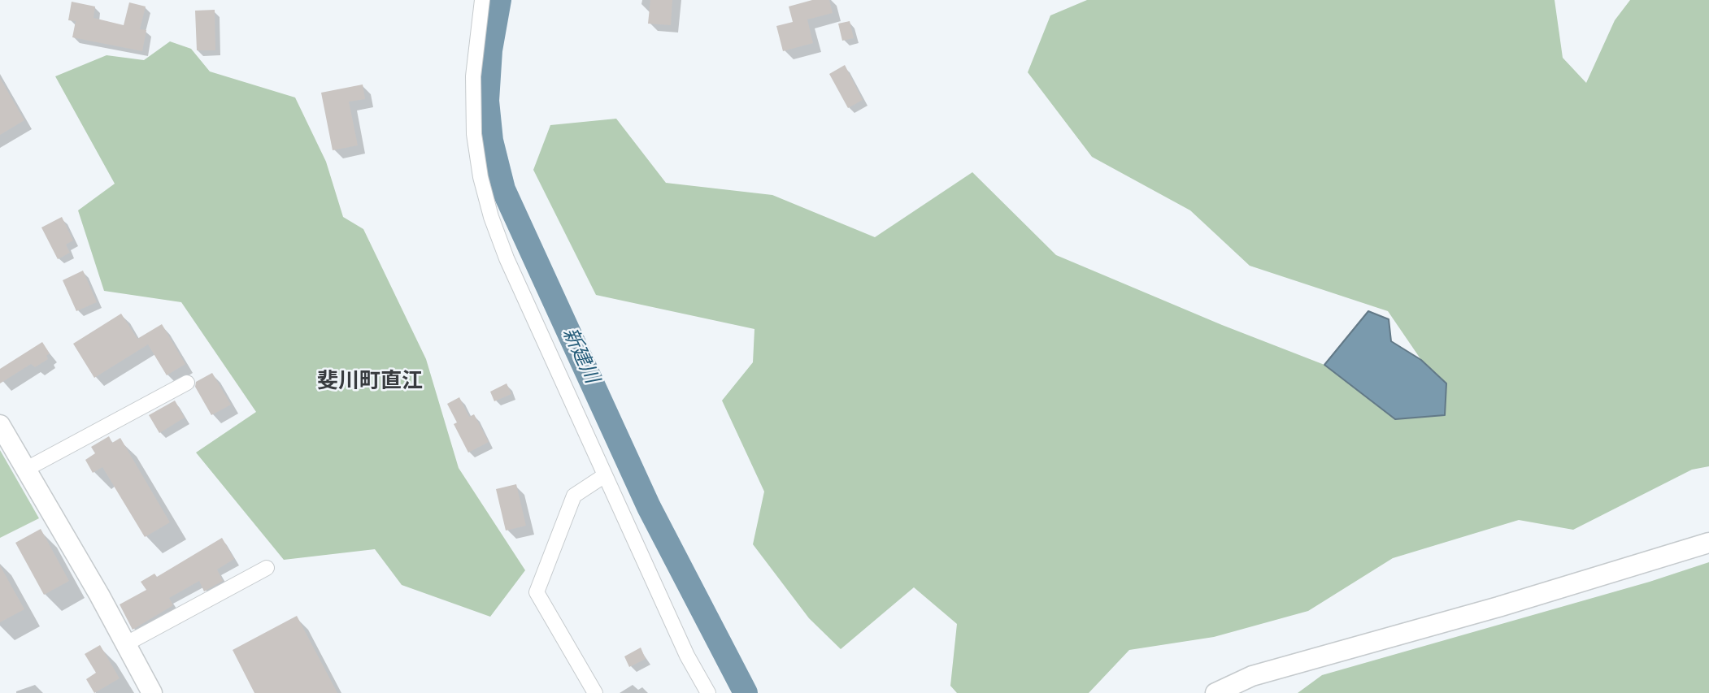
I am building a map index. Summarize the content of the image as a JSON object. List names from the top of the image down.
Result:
{
  "districts": ["斐川町直江"],
  "water": ["新建川"]
}
